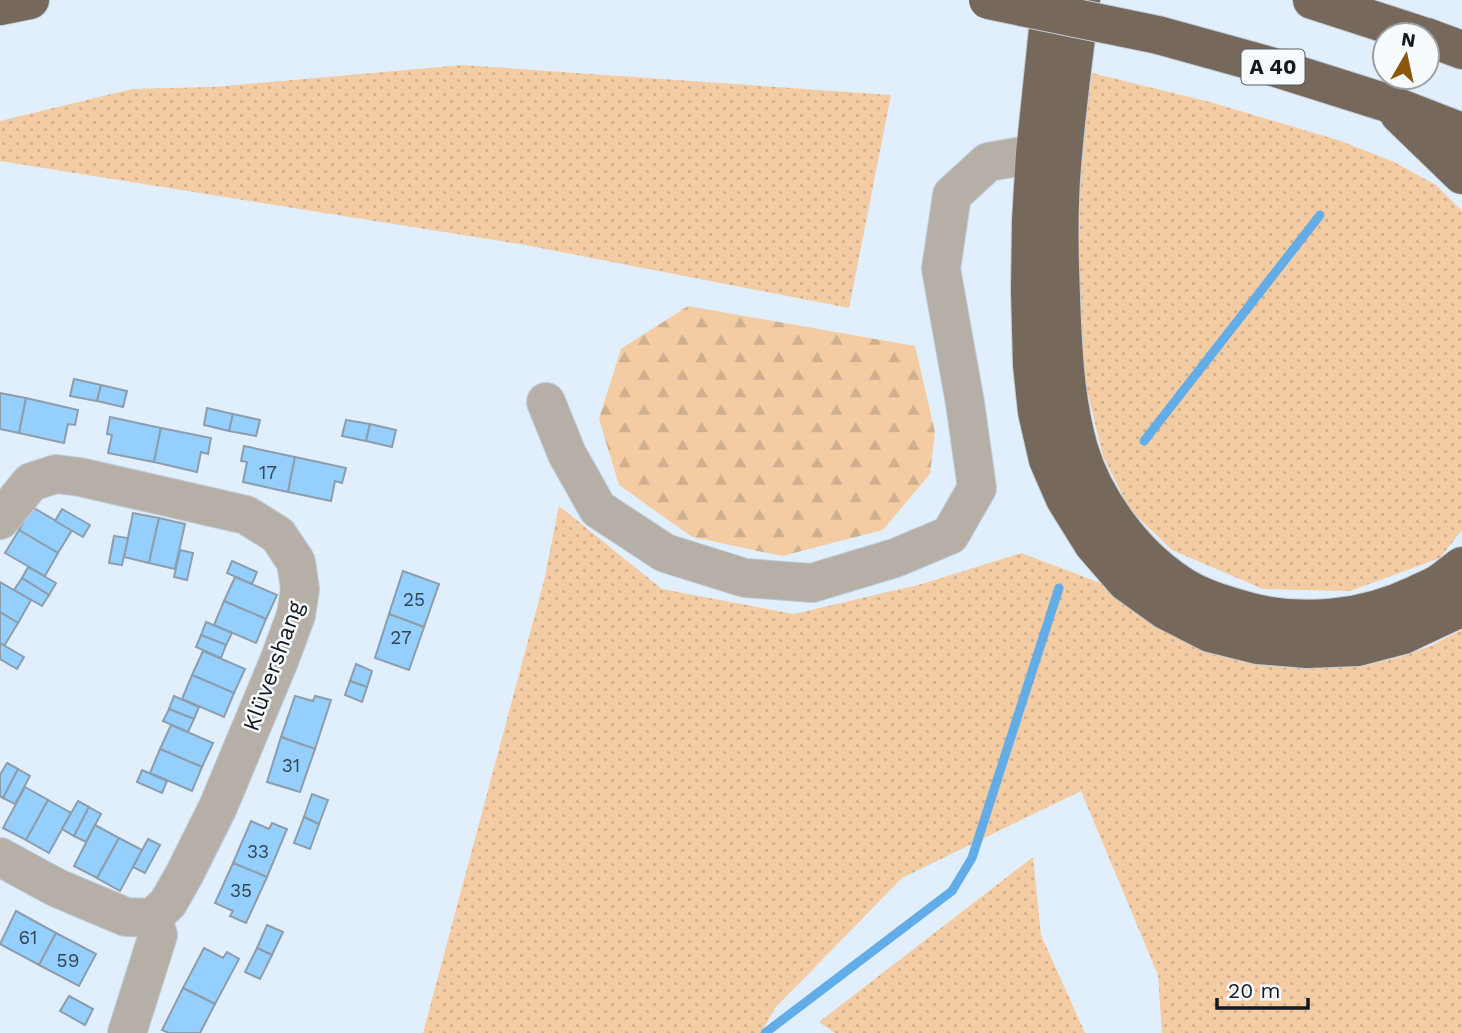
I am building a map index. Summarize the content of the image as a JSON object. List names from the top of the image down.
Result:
{
  "streets": {
    "highway": ["A 40"],
    "street": ["Klüvershang"]
  },
  "house_numbers": [
    "17",
    "25",
    "27",
    "31",
    "33",
    "35",
    "61",
    "59"
  ],
  "scale_bar": "20 m",
  "north": "top"
}
